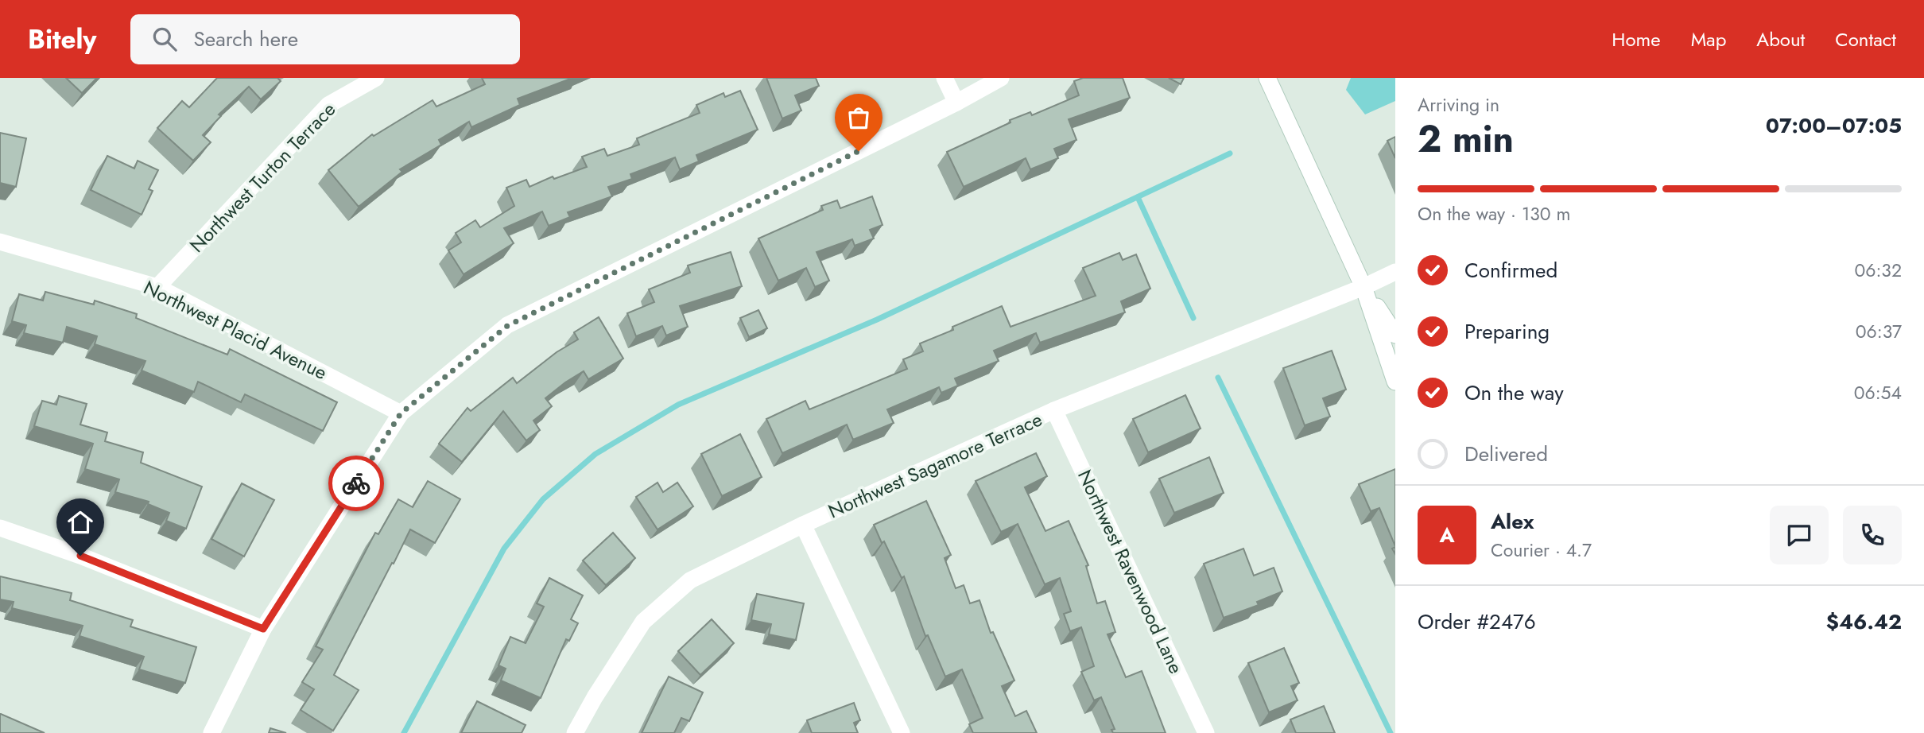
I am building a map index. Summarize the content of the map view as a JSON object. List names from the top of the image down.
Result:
{
  "streets": {
    "street": [
      "Northwest Turton Terrace",
      "Northwest Placid Avenue",
      "Northwest Sagamore Terrace",
      "Northwest Ravenwood Lane"
    ]
  },
  "crossings": [
    ["Northwest Turton Terrace", "Northwest Placid Avenue"],
    ["Northwest Sagamore Terrace", "Northwest Ravenwood Lane"]
  ],
  "page": {
    "header": "Bitely",
    "search": "Search here",
    "nav": [
      "Home",
      "Map",
      "About",
      "Contact"
    ],
    "heading": ["2 min", "Arriving in", "07:00–07:05"],
    "panel": [
      "Alex",
      "Courier · 4.7",
      "Order #2476",
      "$46.42"
    ],
    "bar": "On the way · 130 m",
    "list": [
      ["Confirmed", "06:32"],
      ["Preparing", "06:37"],
      ["On the way", "06:54"],
      "Delivered"
    ],
    "round": "A"
  }
}
